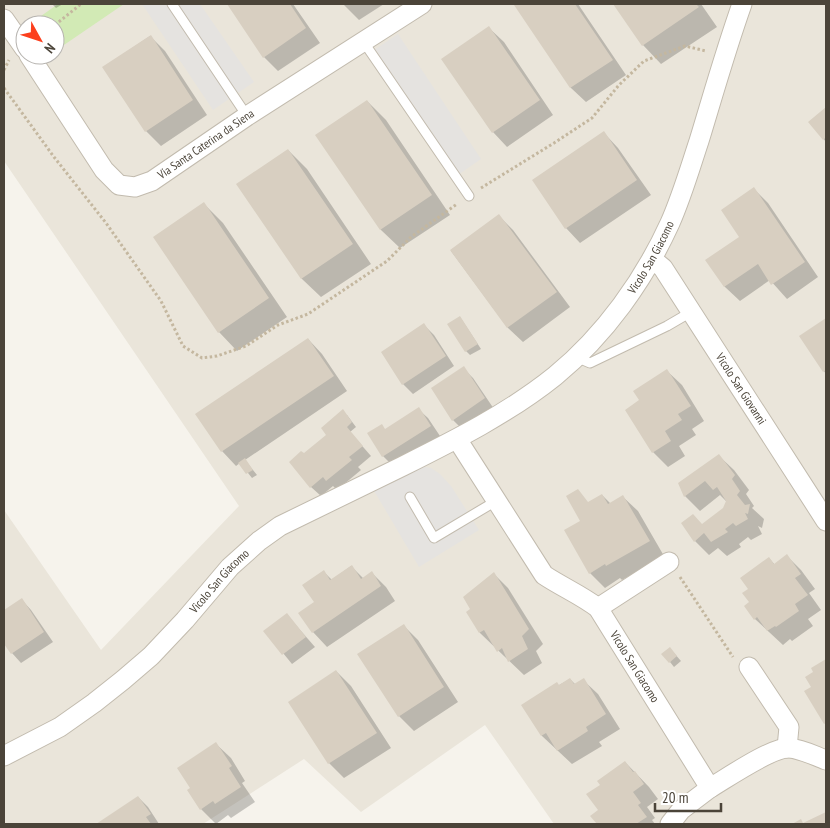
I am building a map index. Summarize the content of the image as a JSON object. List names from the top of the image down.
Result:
{
  "streets": {
    "street": ["Via Santa Caterina da Siena", "Vicolo San Giacomo", "Vicolo San Giovanni"]
  },
  "crossings": [
    ["Vicolo San Giacomo", "Vicolo San Giovanni"]
  ],
  "scale_bar": "20 m",
  "north": "bottom right"
}
